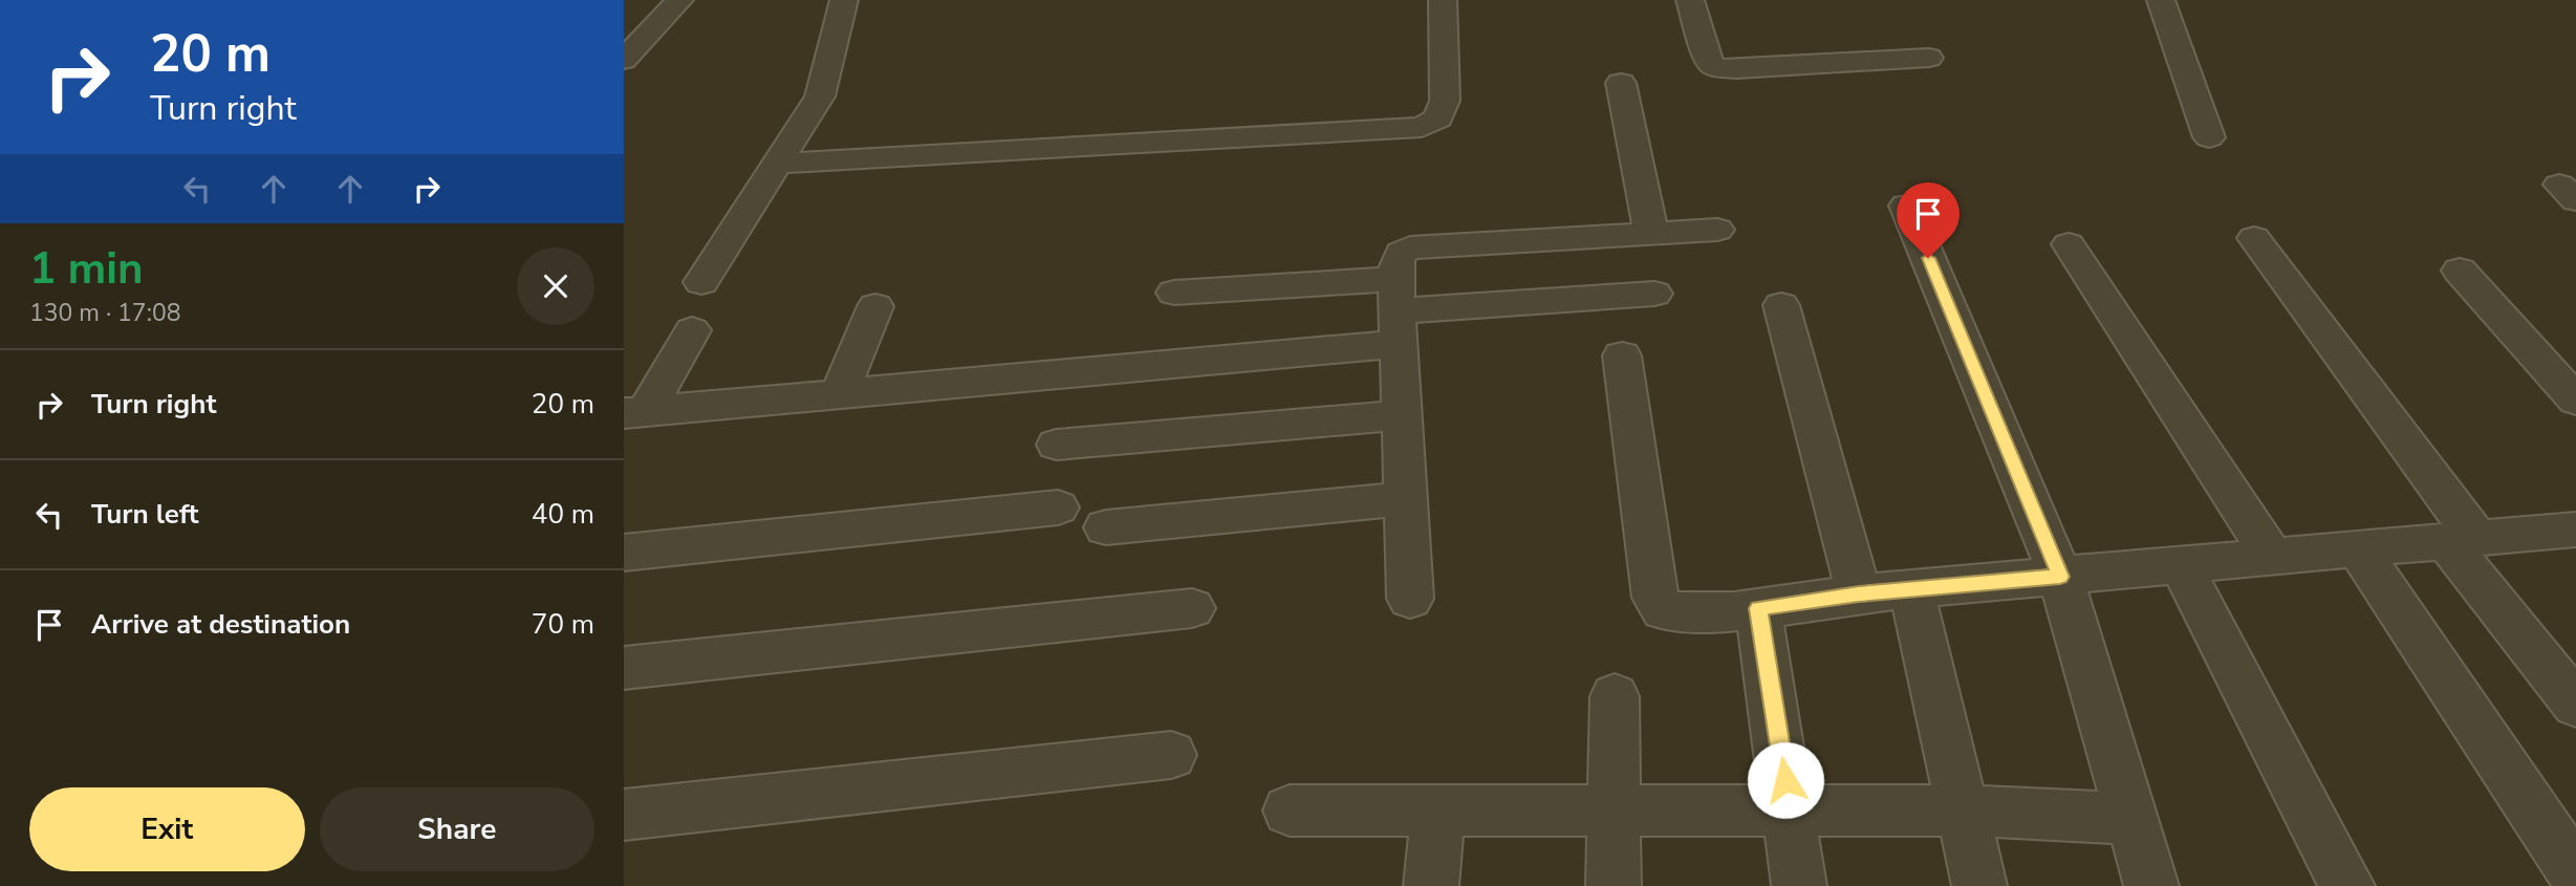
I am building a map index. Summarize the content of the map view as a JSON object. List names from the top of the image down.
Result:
{
  "page": {
    "turn": ["20 m", "Turn right"],
    "heading": ["1 min", "130 m · 17:08"],
    "list": [
      {
        "name": "Turn right",
        "value": "20 m"
      },
      {
        "name": "Turn left",
        "value": "40 m"
      },
      {
        "name": "Arrive at destination",
        "value": "70 m"
      }
    ],
    "buttons": ["Exit", "Share"]
  }
}
